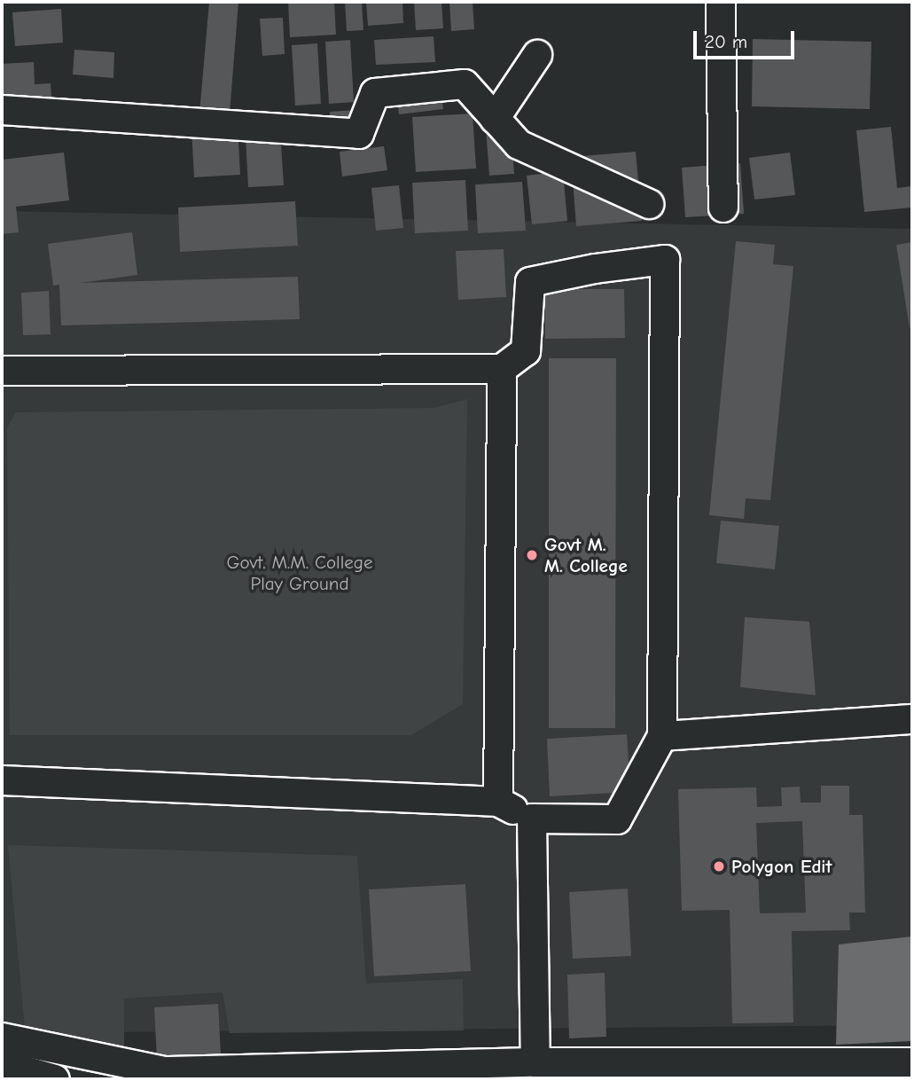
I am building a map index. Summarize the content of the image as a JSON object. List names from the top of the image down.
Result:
{
  "parks": ["Govt. M.M. College Play Ground"],
  "places": ["Govt M. M. College", "Polygon Edit"],
  "scale_bar": "20 m"
}
